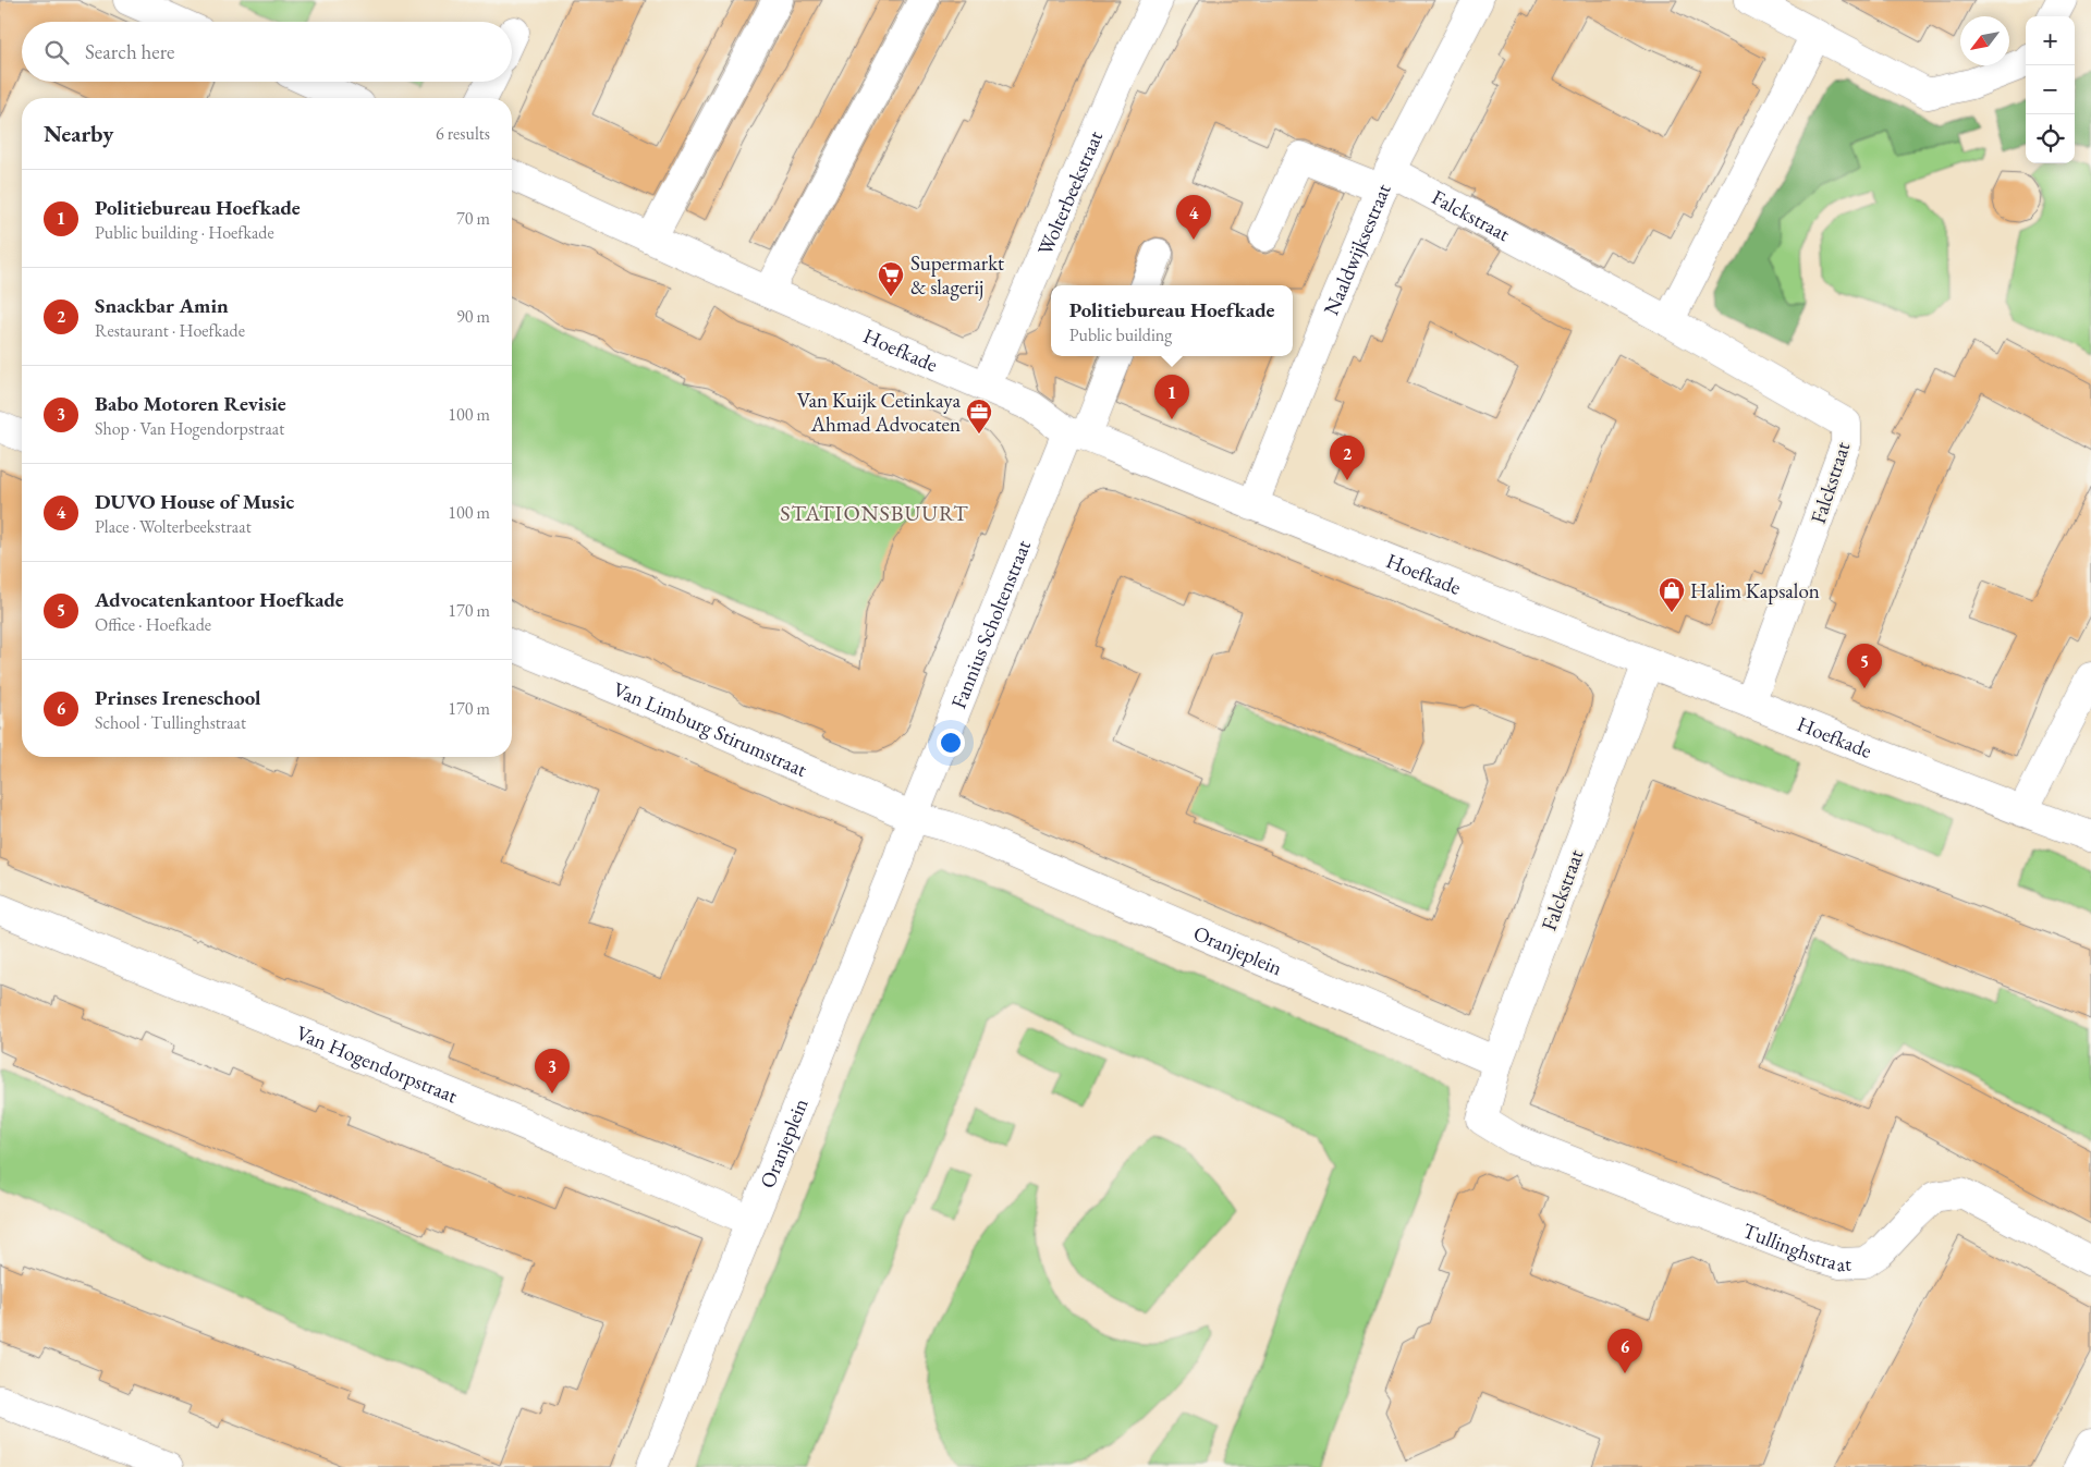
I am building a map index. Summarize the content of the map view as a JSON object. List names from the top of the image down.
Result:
{
  "streets": {
    "street": [
      "Wolterbeekstraat",
      "Falckstraat",
      "Naaldwijksestraat",
      "Hoefkade",
      "Fannius Scholtenstraat",
      "Van Limburg Stirumstraat",
      "Oranjeplein",
      "Van Hogendorpstraat",
      "Tullinghstraat"
    ]
  },
  "crossings": [
    ["Wolterbeekstraat", "Hoefkade"],
    ["Falckstraat", "Naaldwijksestraat"],
    ["Falckstraat", "Hoefkade"],
    ["Falckstraat", "Oranjeplein"],
    ["Falckstraat", "Tullinghstraat"],
    ["Naaldwijksestraat", "Hoefkade"],
    ["Hoefkade", "Fannius Scholtenstraat"],
    ["Fannius Scholtenstraat", "Van Limburg Stirumstraat"],
    ["Fannius Scholtenstraat", "Oranjeplein"],
    ["Van Limburg Stirumstraat", "Oranjeplein"],
    ["Oranjeplein", "Van Hogendorpstraat"]
  ],
  "districts": ["STATIONSBUURT"],
  "places": {
    "supermarket": ["Supermarkt & slagerij"],
    "office": ["Van Kuijk Cetinkaya Ahmad Advocaten"],
    "shop": ["Halim Kapsalon"]
  },
  "north": "bottom left",
  "page": {
    "map_buttons": ["+", "−"],
    "search": "Search here",
    "heading": ["Nearby", "6 results"],
    "list": [
      {
        "mark": "1",
        "name": "Politiebureau Hoefkade",
        "note": "Public building · Hoefkade",
        "value": "70 m"
      },
      {
        "mark": "2",
        "name": "Snackbar Amin",
        "note": "Restaurant · Hoefkade",
        "value": "90 m"
      },
      {
        "mark": "3",
        "name": "Babo Motoren Revisie",
        "note": "Shop · Van Hogendorpstraat",
        "value": "100 m"
      },
      {
        "mark": "4",
        "name": "DUVO House of Music",
        "note": "Place · Wolterbeekstraat",
        "value": "100 m"
      },
      {
        "mark": "5",
        "name": "Advocatenkantoor Hoefkade",
        "note": "Office · Hoefkade",
        "value": "170 m"
      },
      {
        "mark": "6",
        "name": "Prinses Ireneschool",
        "note": "School · Tullinghstraat",
        "value": "170 m"
      }
    ],
    "pins": [
      "4",
      "1",
      "2",
      "5",
      "3",
      "6"
    ],
    "popup": ["Politiebureau Hoefkade", "Public building"]
  }
}
